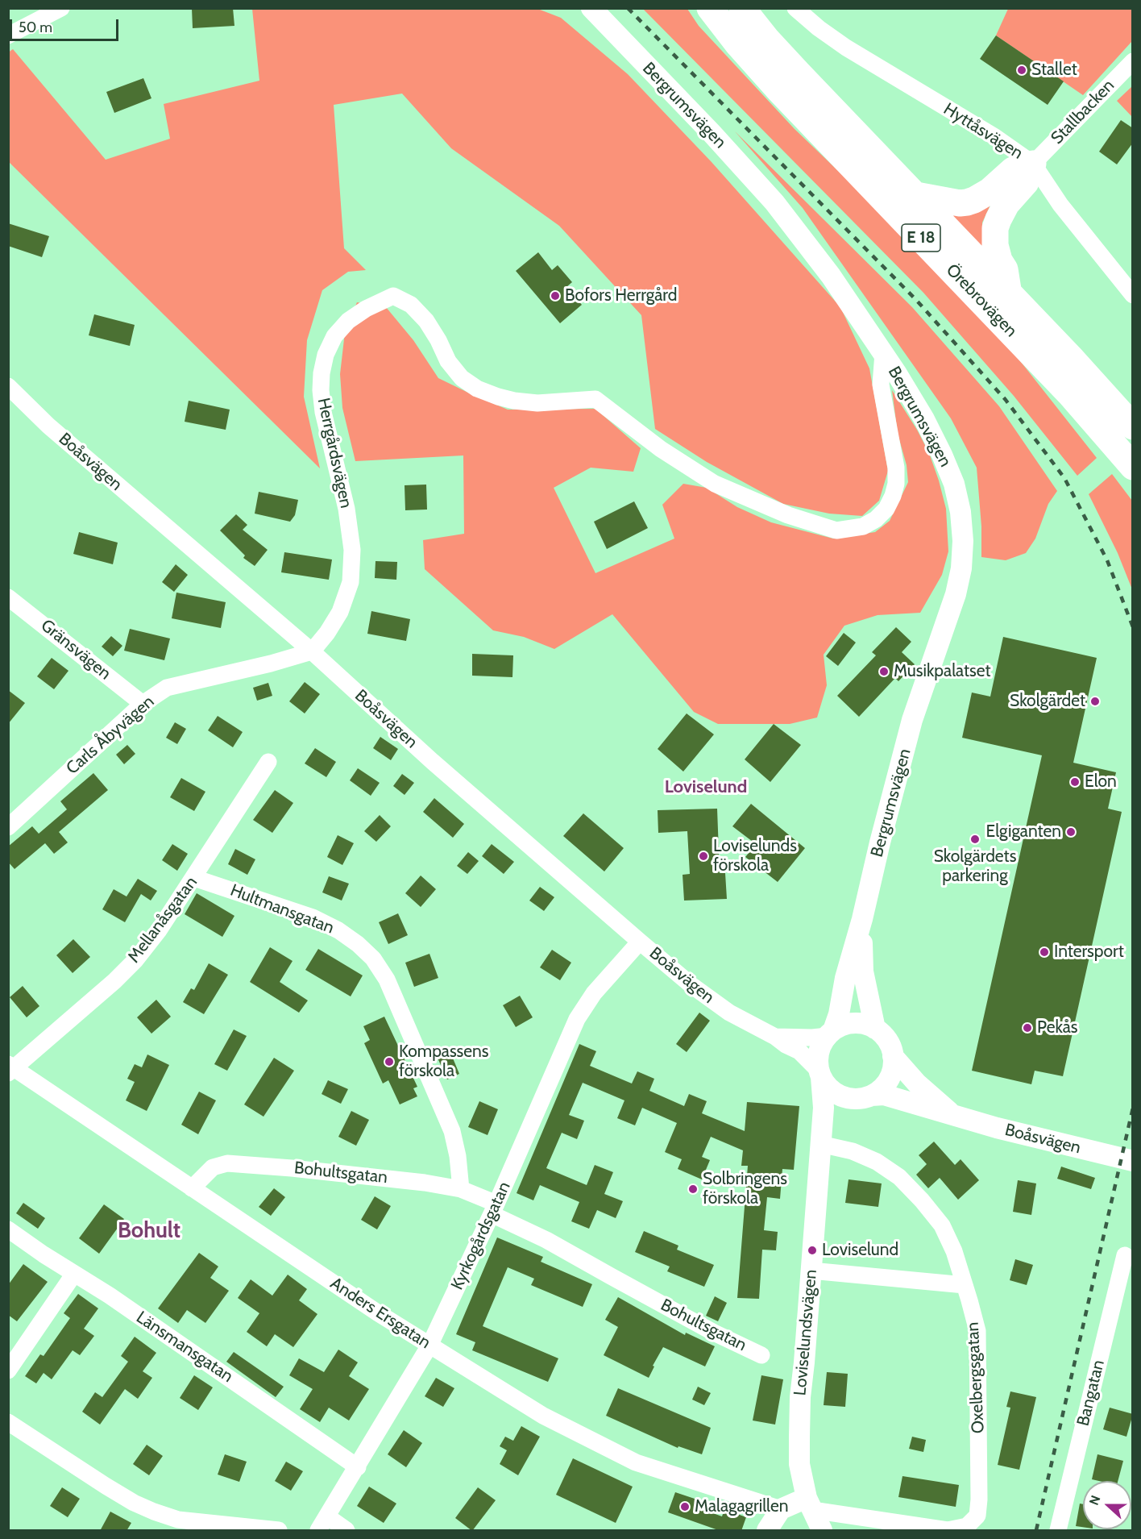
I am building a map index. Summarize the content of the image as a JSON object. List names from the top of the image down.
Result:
{
  "streets": {
    "highway": ["E 18", "Örebrovägen"],
    "street": [
      "Bergrumsvägen",
      "Stallbacken",
      "Hyttåsvägen",
      "Herrgårdsvägen",
      "Boåsvägen",
      "Gränsvägen",
      "Carls Åbyvägen",
      "Hultmansgatan",
      "Mellanåsgatan",
      "Bohultsgatan",
      "Kyrkogårdsgatan",
      "Anders Ersgatan",
      "Loviselundsvägen",
      "Länsmansgatan",
      "Oxelbergsgatan",
      "Bangatan"
    ]
  },
  "crossings": [
    ["Bergrumsvägen", "Herrgårdsvägen"],
    ["Bergrumsvägen", "Boåsvägen"],
    ["Bergrumsvägen", "Loviselundsvägen"],
    ["Stallbacken", "Hyttåsvägen"],
    ["Stallbacken", "E 18"],
    ["Hyttåsvägen", "E 18"],
    ["E 18", "Örebrovägen"],
    ["Herrgårdsvägen", "Boåsvägen"],
    ["Herrgårdsvägen", "Carls Åbyvägen"],
    ["Boåsvägen", "Carls Åbyvägen"],
    ["Boåsvägen", "Kyrkogårdsgatan"],
    ["Boåsvägen", "Loviselundsvägen"],
    ["Gränsvägen", "Carls Åbyvägen"],
    ["Hultmansgatan", "Mellanåsgatan"],
    ["Hultmansgatan", "Bohultsgatan"],
    ["Mellanåsgatan", "Anders Ersgatan"],
    ["Bohultsgatan", "Kyrkogårdsgatan"],
    ["Bohultsgatan", "Anders Ersgatan"],
    ["Kyrkogårdsgatan", "Anders Ersgatan"],
    ["Kyrkogårdsgatan", "Länsmansgatan"],
    ["Loviselundsvägen", "Oxelbergsgatan"]
  ],
  "districts": ["Loviselund", "Bohult"],
  "places": [
    "Stallet",
    "Bofors Herrgård",
    "Musikpalatset",
    "Skolgärdet",
    "Elon",
    "Elgiganten",
    "Skolgärdets parkering",
    "Loviselunds förskola",
    "Intersport",
    "Pekås",
    "Kompassens förskola",
    "Solbringens förskola",
    "Loviselund",
    "Malagagrillen"
  ],
  "scale_bar": "50 m",
  "north": "left"
}
